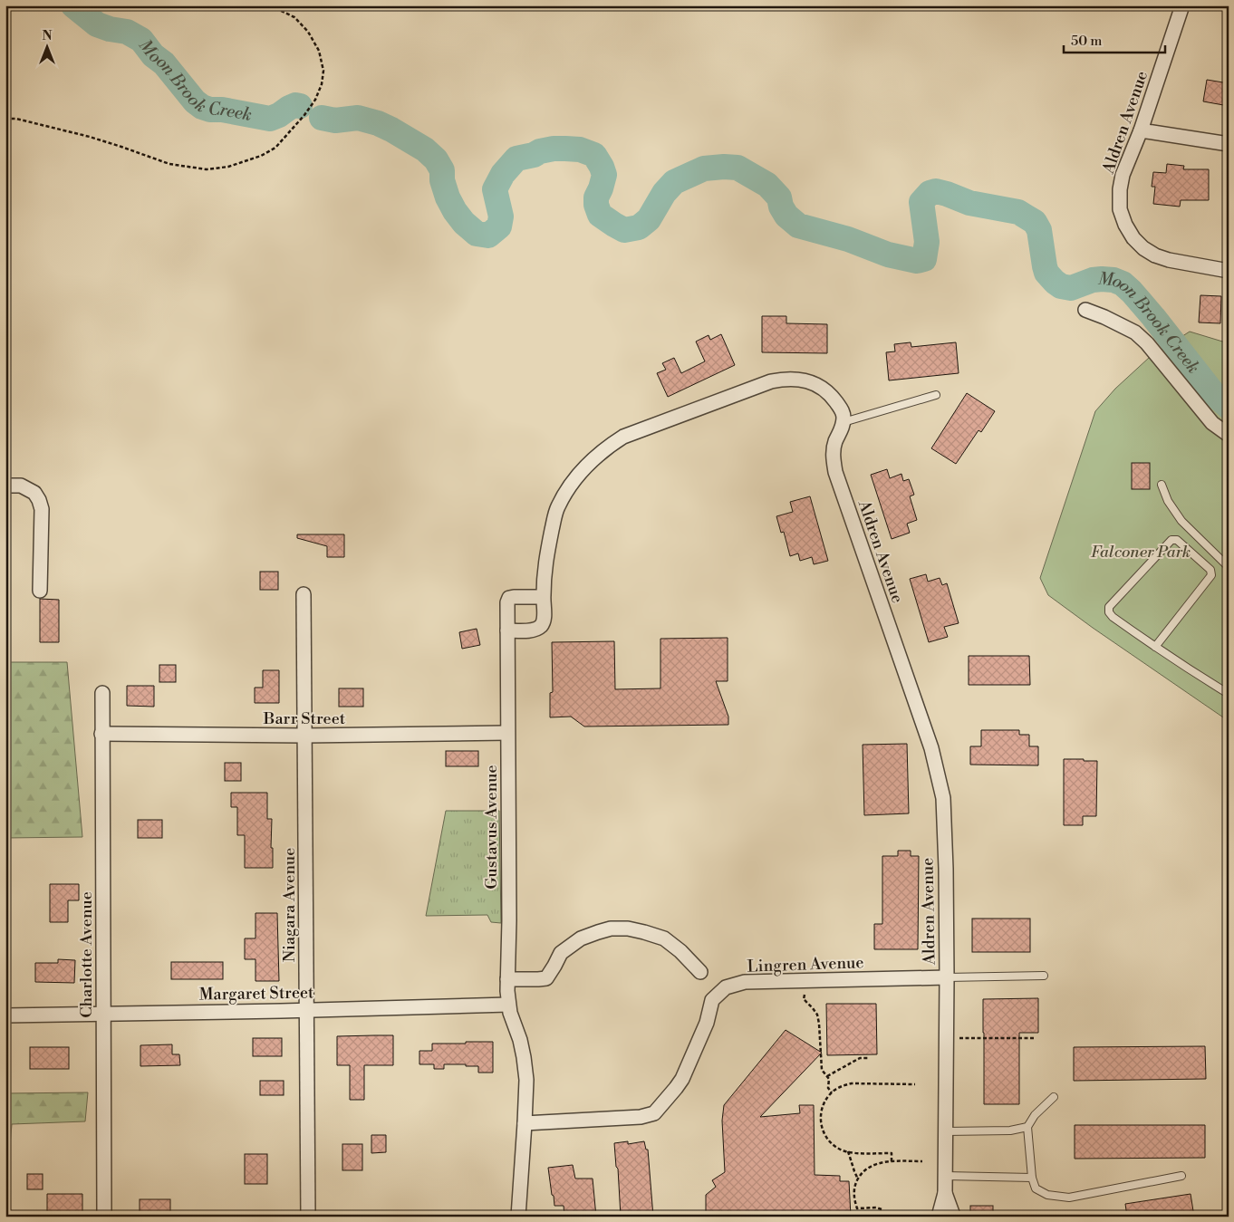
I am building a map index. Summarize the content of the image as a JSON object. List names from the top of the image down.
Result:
{
  "streets": {
    "street": [
      "Aldren Avenue",
      "Barr Street",
      "Gustavus Avenue",
      "Niagara Avenue",
      "Charlotte Avenue",
      "Lingren Avenue",
      "Margaret Street"
    ]
  },
  "crossings": [
    ["Aldren Avenue", "Lingren Avenue"],
    ["Barr Street", "Gustavus Avenue"],
    ["Barr Street", "Niagara Avenue"],
    ["Barr Street", "Charlotte Avenue"],
    ["Gustavus Avenue", "Lingren Avenue"],
    ["Gustavus Avenue", "Margaret Street"],
    ["Niagara Avenue", "Margaret Street"],
    ["Charlotte Avenue", "Margaret Street"]
  ],
  "water": ["Moon Brook Creek"],
  "parks": ["Falconer Park"],
  "scale_bar": "50 m",
  "north": "top"
}
